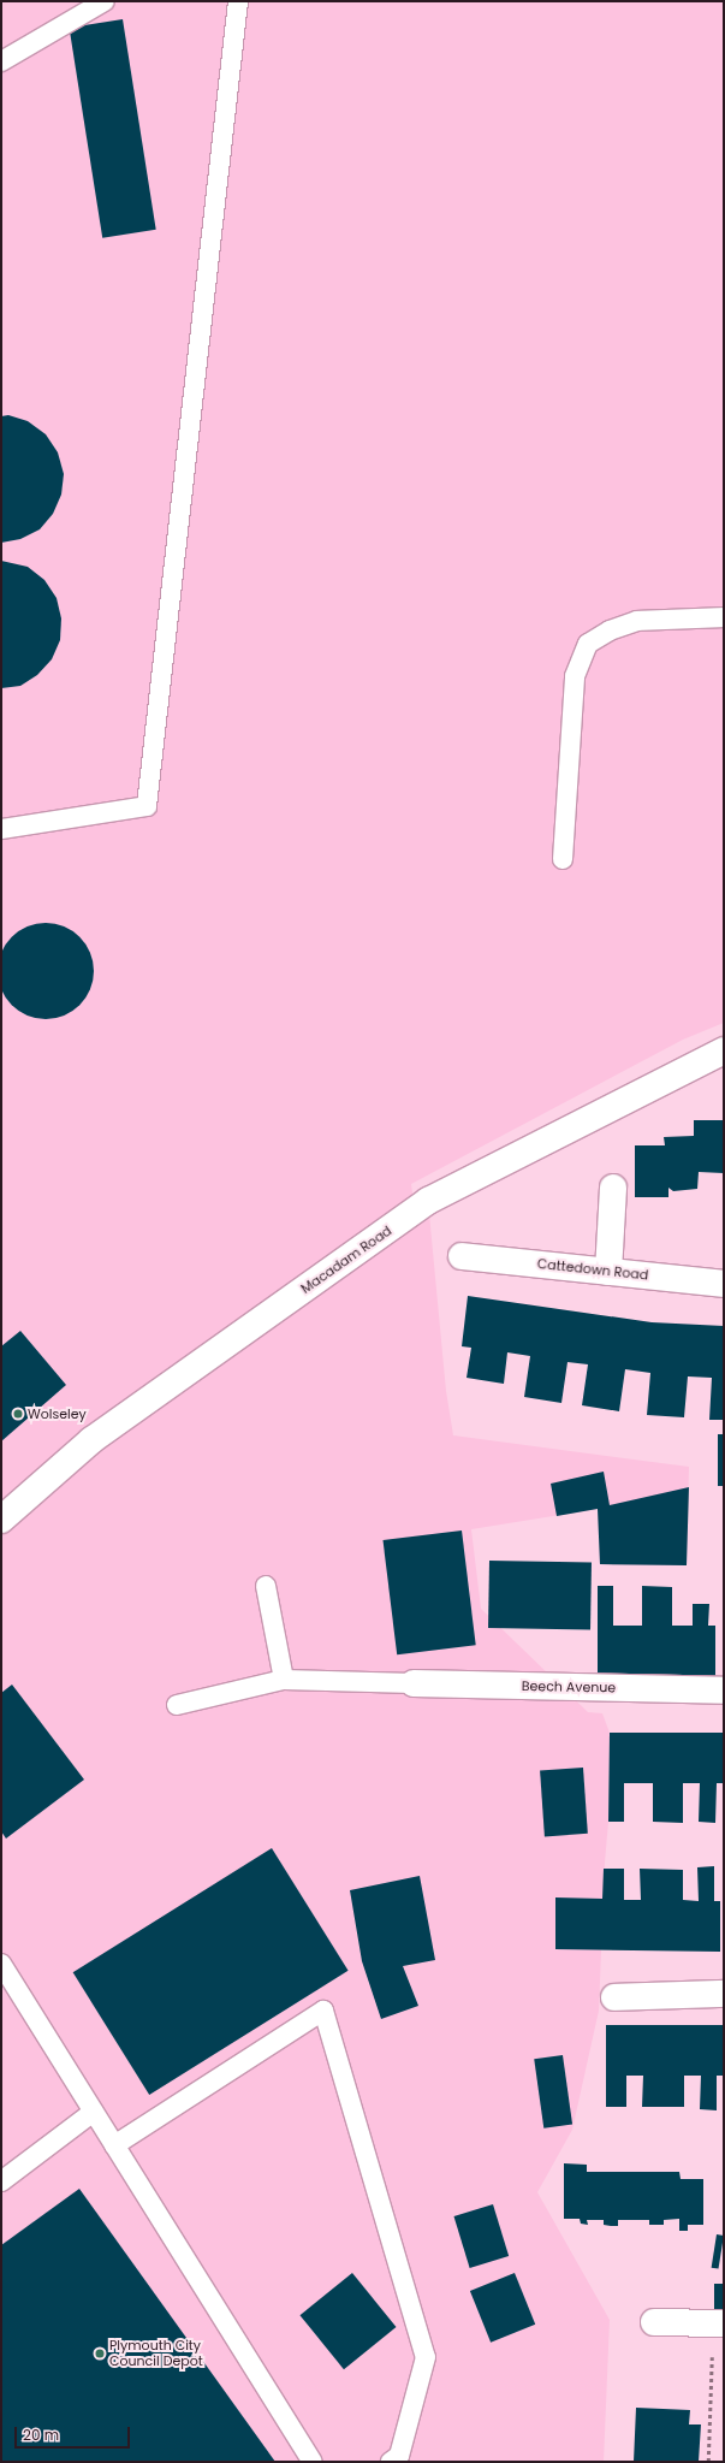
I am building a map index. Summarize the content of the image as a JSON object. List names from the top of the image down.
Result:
{
  "streets": {
    "street": ["Macadam Road", "Cattedown Road", "Beech Avenue"]
  },
  "places": ["Wolseley", "Plymouth City Council Depot"],
  "scale_bar": "20 m"
}
